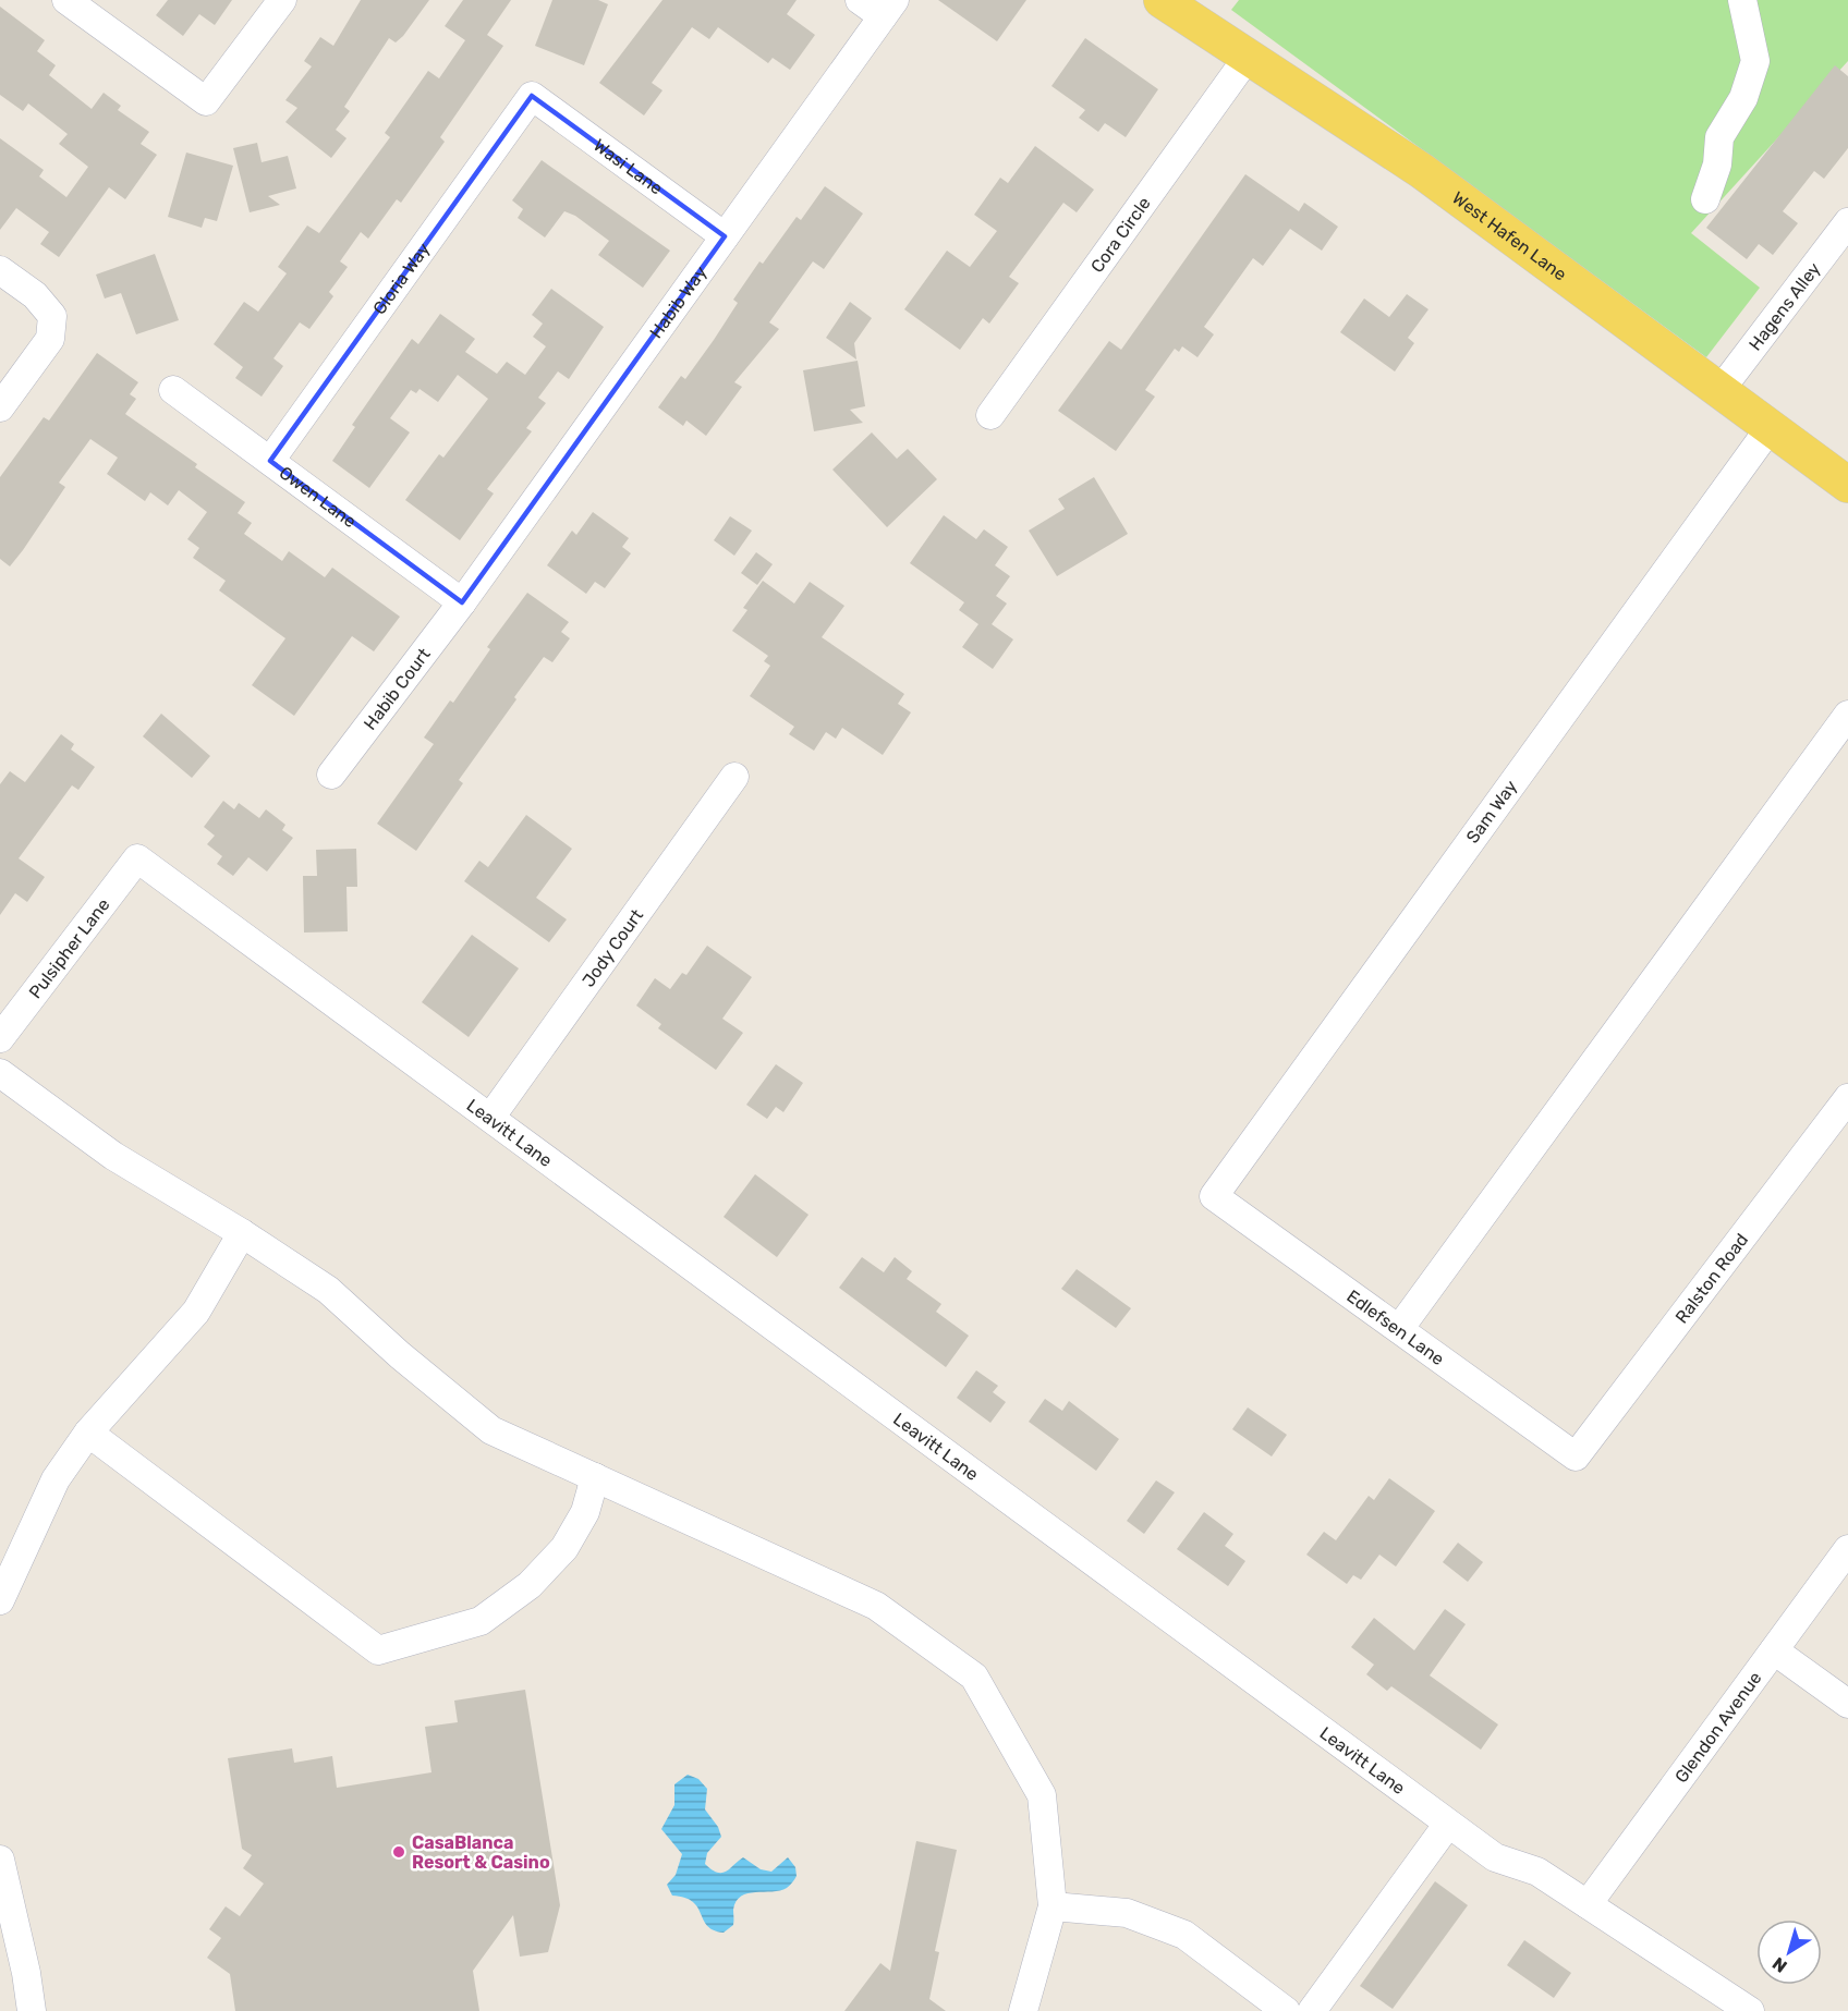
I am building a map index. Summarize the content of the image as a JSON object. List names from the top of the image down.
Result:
{
  "streets": {
    "main road": ["West Hafen Lane"],
    "street": [
      "Wasi Lane",
      "Cora Circle",
      "Gloria Way",
      "Habib Way",
      "Hagens Alley",
      "Owen Lane",
      "Habib Court",
      "Sam Way",
      "Jody Court",
      "Pulsipher Lane",
      "Leavitt Lane",
      "Ralston Road",
      "Edlefsen Lane",
      "Glendon Avenue"
    ]
  },
  "crossings": [
    ["Wasi Lane", "Gloria Way"],
    ["Wasi Lane", "Habib Way"],
    ["Cora Circle", "West Hafen Lane"],
    ["West Hafen Lane", "Hagens Alley"],
    ["West Hafen Lane", "Sam Way"],
    ["Gloria Way", "Owen Lane"],
    ["Habib Way", "Owen Lane"],
    ["Habib Way", "Habib Court"],
    ["Owen Lane", "Habib Court"],
    ["Sam Way", "Edlefsen Lane"],
    ["Jody Court", "Leavitt Lane"],
    ["Pulsipher Lane", "Leavitt Lane"],
    ["Leavitt Lane", "Glendon Avenue"],
    ["Ralston Road", "Edlefsen Lane"]
  ],
  "places": ["CasaBlanca Resort & Casino"],
  "north": "bottom left"
}
